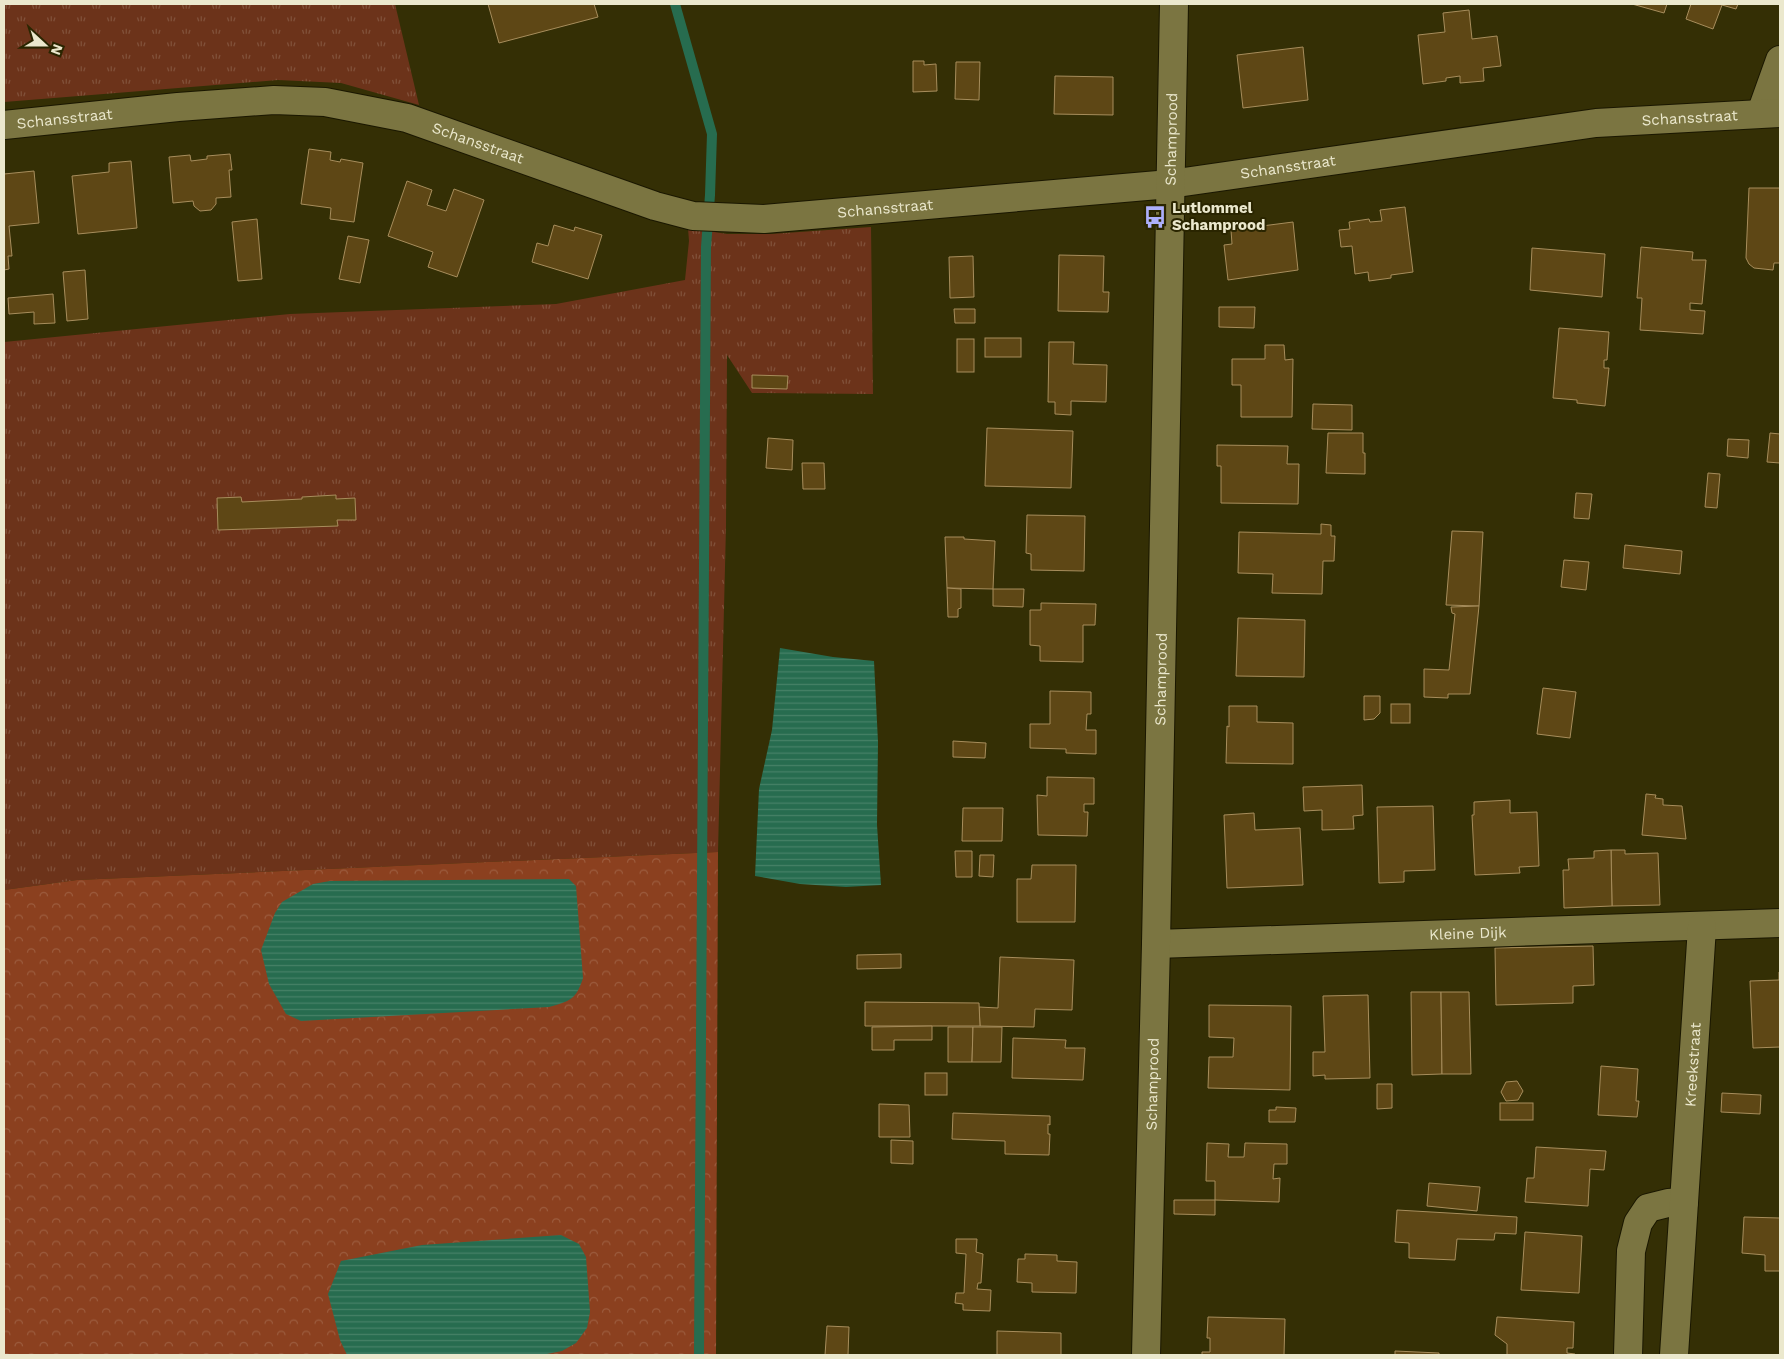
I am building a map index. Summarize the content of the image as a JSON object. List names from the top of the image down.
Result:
{
  "streets": {
    "street": [
      "Schansstraat",
      "Schamprood",
      "Kleine Dijk",
      "Kreekstraat"
    ]
  },
  "crossings": [
    ["Schansstraat", "Schamprood"],
    ["Schamprood", "Kleine Dijk"],
    ["Kleine Dijk", "Kreekstraat"]
  ],
  "places": {
    "bus stop": ["Lutlommel Schamprood"]
  },
  "north": "right"
}
